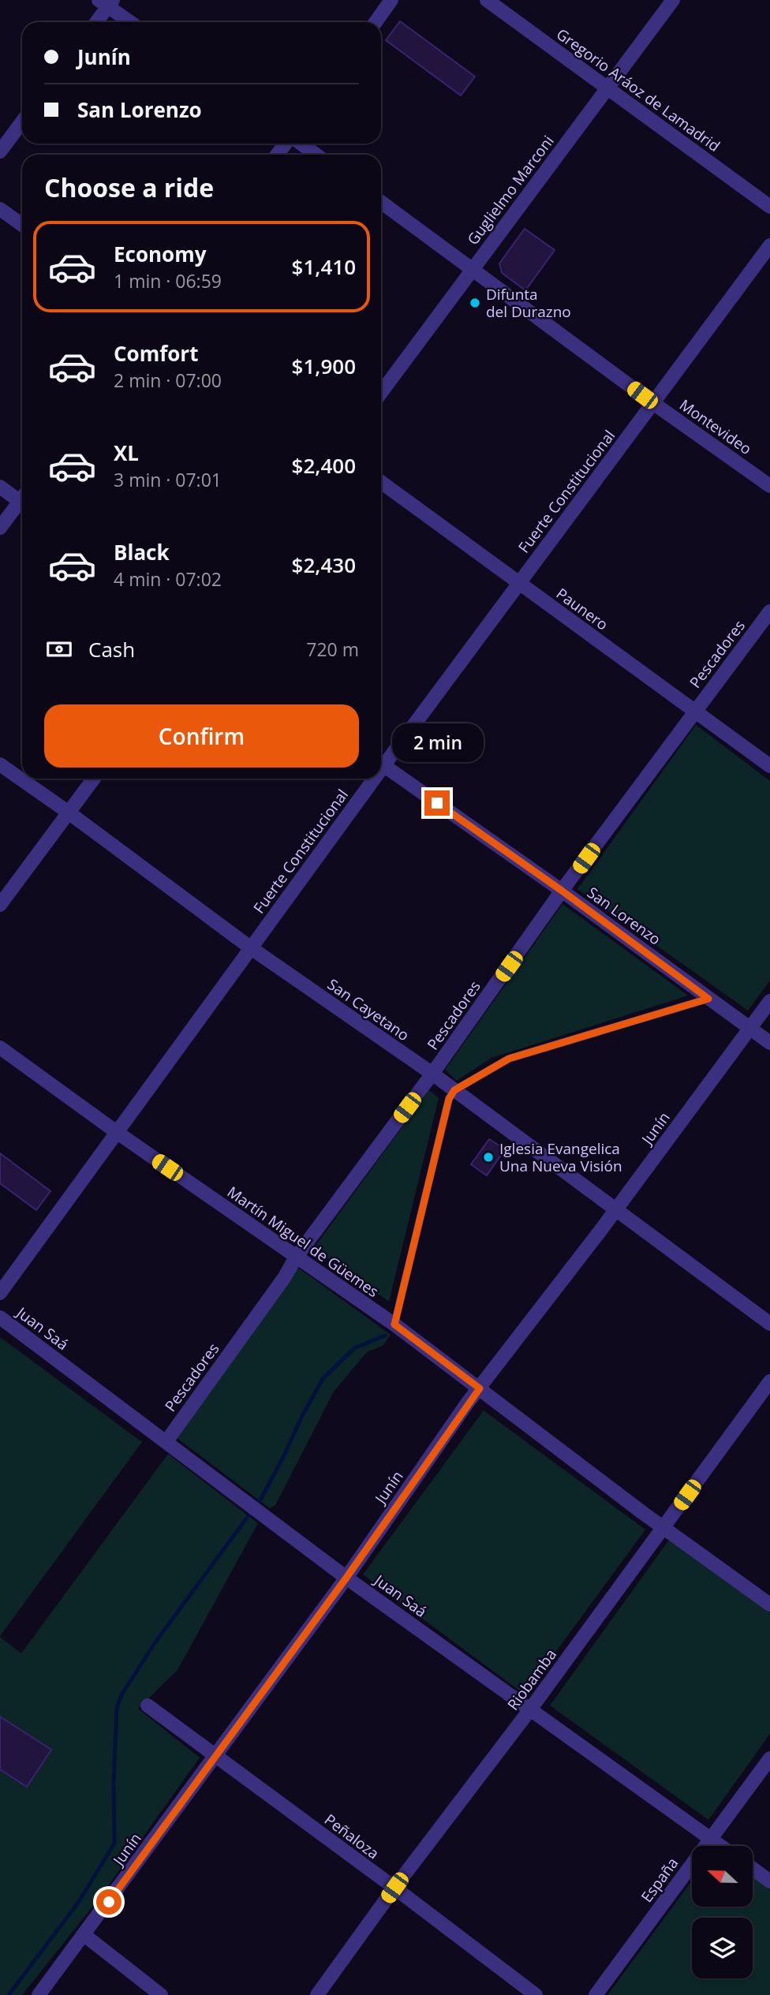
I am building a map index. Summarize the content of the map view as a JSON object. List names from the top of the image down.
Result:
{
  "streets": {
    "street": [
      "Gregorio Aráoz de Lamadrid",
      "Guglielmo Marconi",
      "Montevideo",
      "Fuerte Constitucional",
      "Paunero",
      "Pescadores",
      "San Lorenzo",
      "San Cayetano",
      "Junín",
      "Martín Miguel de Güemes",
      "Juan Saá",
      "Riobamba",
      "Peñaloza",
      "España"
    ]
  },
  "crossings": [
    ["Gregorio Aráoz de Lamadrid", "Guglielmo Marconi"],
    ["Guglielmo Marconi", "Montevideo"],
    ["Montevideo", "Fuerte Constitucional"],
    ["Fuerte Constitucional", "Paunero"],
    ["Fuerte Constitucional", "San Cayetano"],
    ["Fuerte Constitucional", "Martín Miguel de Güemes"],
    ["Paunero", "Pescadores"],
    ["Pescadores", "San Lorenzo"],
    ["Pescadores", "San Cayetano"],
    ["Pescadores", "Martín Miguel de Güemes"],
    ["Pescadores", "Juan Saá"],
    ["San Lorenzo", "Junín"],
    ["San Cayetano", "Junín"],
    ["Junín", "Martín Miguel de Güemes"],
    ["Junín", "Juan Saá"],
    ["Junín", "Peñaloza"],
    ["Martín Miguel de Güemes", "Riobamba"],
    ["Juan Saá", "Riobamba"],
    ["Juan Saá", "España"],
    ["Riobamba", "Peñaloza"]
  ],
  "places": ["Difunta del Durazno", "Iglesia Evangelica Una Nueva Visión"],
  "north": "left",
  "page": {
    "banner": ["Junín", "San Lorenzo"],
    "heading": "Choose a ride",
    "list": [
      {
        "name": "Economy",
        "note": "1 min · 06:59",
        "value": "$1,410"
      },
      {
        "name": "Comfort",
        "note": "2 min · 07:00",
        "value": "$1,900"
      },
      {
        "name": "XL",
        "note": "3 min · 07:01",
        "value": "$2,400"
      },
      {
        "name": "Black",
        "note": "4 min · 07:02",
        "value": "$2,430"
      }
    ],
    "pay": ["Cash", "720 m"],
    "buttons": "Confirm",
    "bubble": "2 min"
  }
}
